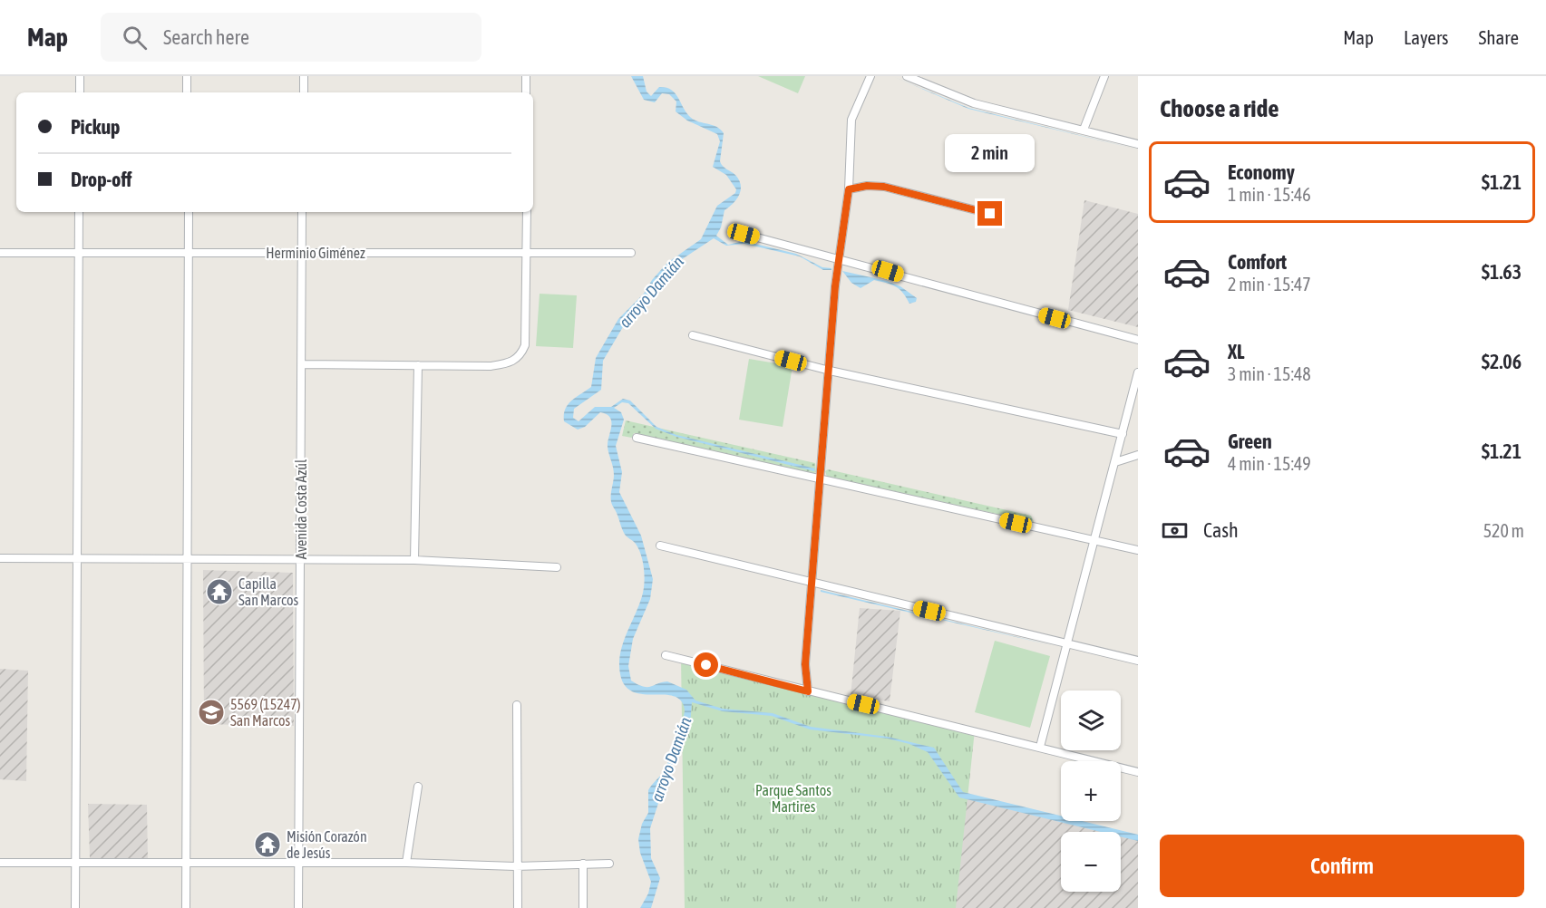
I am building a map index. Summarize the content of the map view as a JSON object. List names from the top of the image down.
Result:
{
  "streets": {
    "street": ["Herminio Giménez", "Avenida Costa Azúl"]
  },
  "crossings": [
    ["Herminio Giménez", "Avenida Costa Azúl"]
  ],
  "water": ["arroyo Damián"],
  "parks": ["Parque Santos Martires"],
  "places": {
    "temple": ["Capilla San Marcos", "Misión Corazón de Jesús"],
    "school or university": ["5569 (15247) San Marcos"]
  },
  "page": {
    "header": "Map",
    "search": "Search here",
    "nav": ["Map", "Layers", "Share"],
    "heading": "Choose a ride",
    "banner": ["Pickup", "Drop-off"],
    "bubble": "2 min",
    "list": [
      {
        "name": "Economy",
        "note": "1 min · 15:46",
        "value": "$1.21"
      },
      {
        "name": "Comfort",
        "note": "2 min · 15:47",
        "value": "$1.63"
      },
      {
        "name": "XL",
        "note": "3 min · 15:48",
        "value": "$2.06"
      },
      {
        "name": "Green",
        "note": "4 min · 15:49",
        "value": "$1.21"
      }
    ],
    "pay": ["Cash", "520 m"],
    "map_buttons": ["+", "−"],
    "buttons": "Confirm"
  }
}
